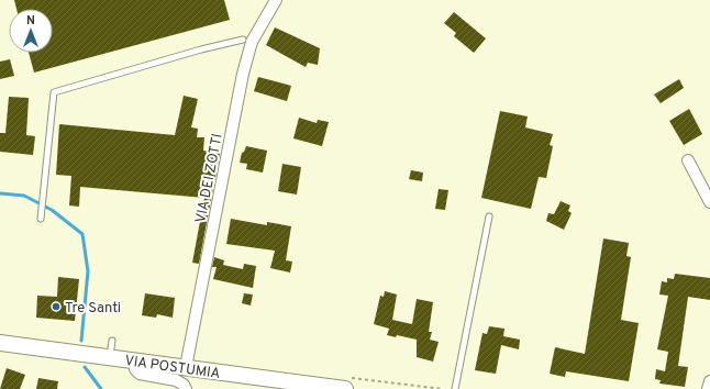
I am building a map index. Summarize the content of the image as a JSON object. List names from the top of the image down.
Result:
{
  "streets": {
    "street": ["VIA DEI ZOTTI", "VIA POSTUMIA"]
  },
  "crossings": [
    ["VIA DEI ZOTTI", "VIA POSTUMIA"]
  ],
  "places": ["Tre Santi"],
  "north": "top"
}
